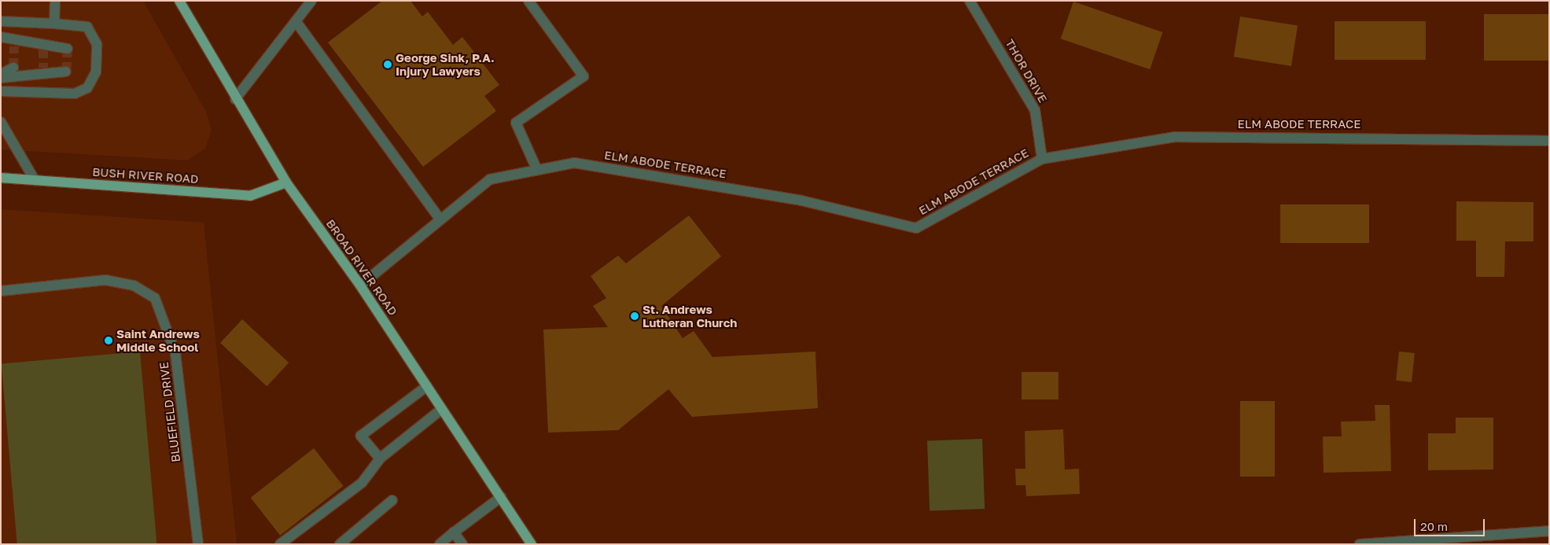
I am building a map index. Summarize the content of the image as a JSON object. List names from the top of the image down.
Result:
{
  "streets": {
    "main road": ["BUSH RIVER ROAD", "BROAD RIVER ROAD"],
    "street": ["THOR DRIVE", "ELM ABODE TERRACE", "BLUEFIELD DRIVE"]
  },
  "crossings": [
    ["THOR DRIVE", "ELM ABODE TERRACE"],
    ["ELM ABODE TERRACE", "BROAD RIVER ROAD"],
    ["BUSH RIVER ROAD", "BROAD RIVER ROAD"]
  ],
  "places": ["George Sink, P.A. Injury Lawyers", "St. Andrews Lutheran Church", "Saint Andrews Middle School"],
  "scale_bar": "20 m"
}
